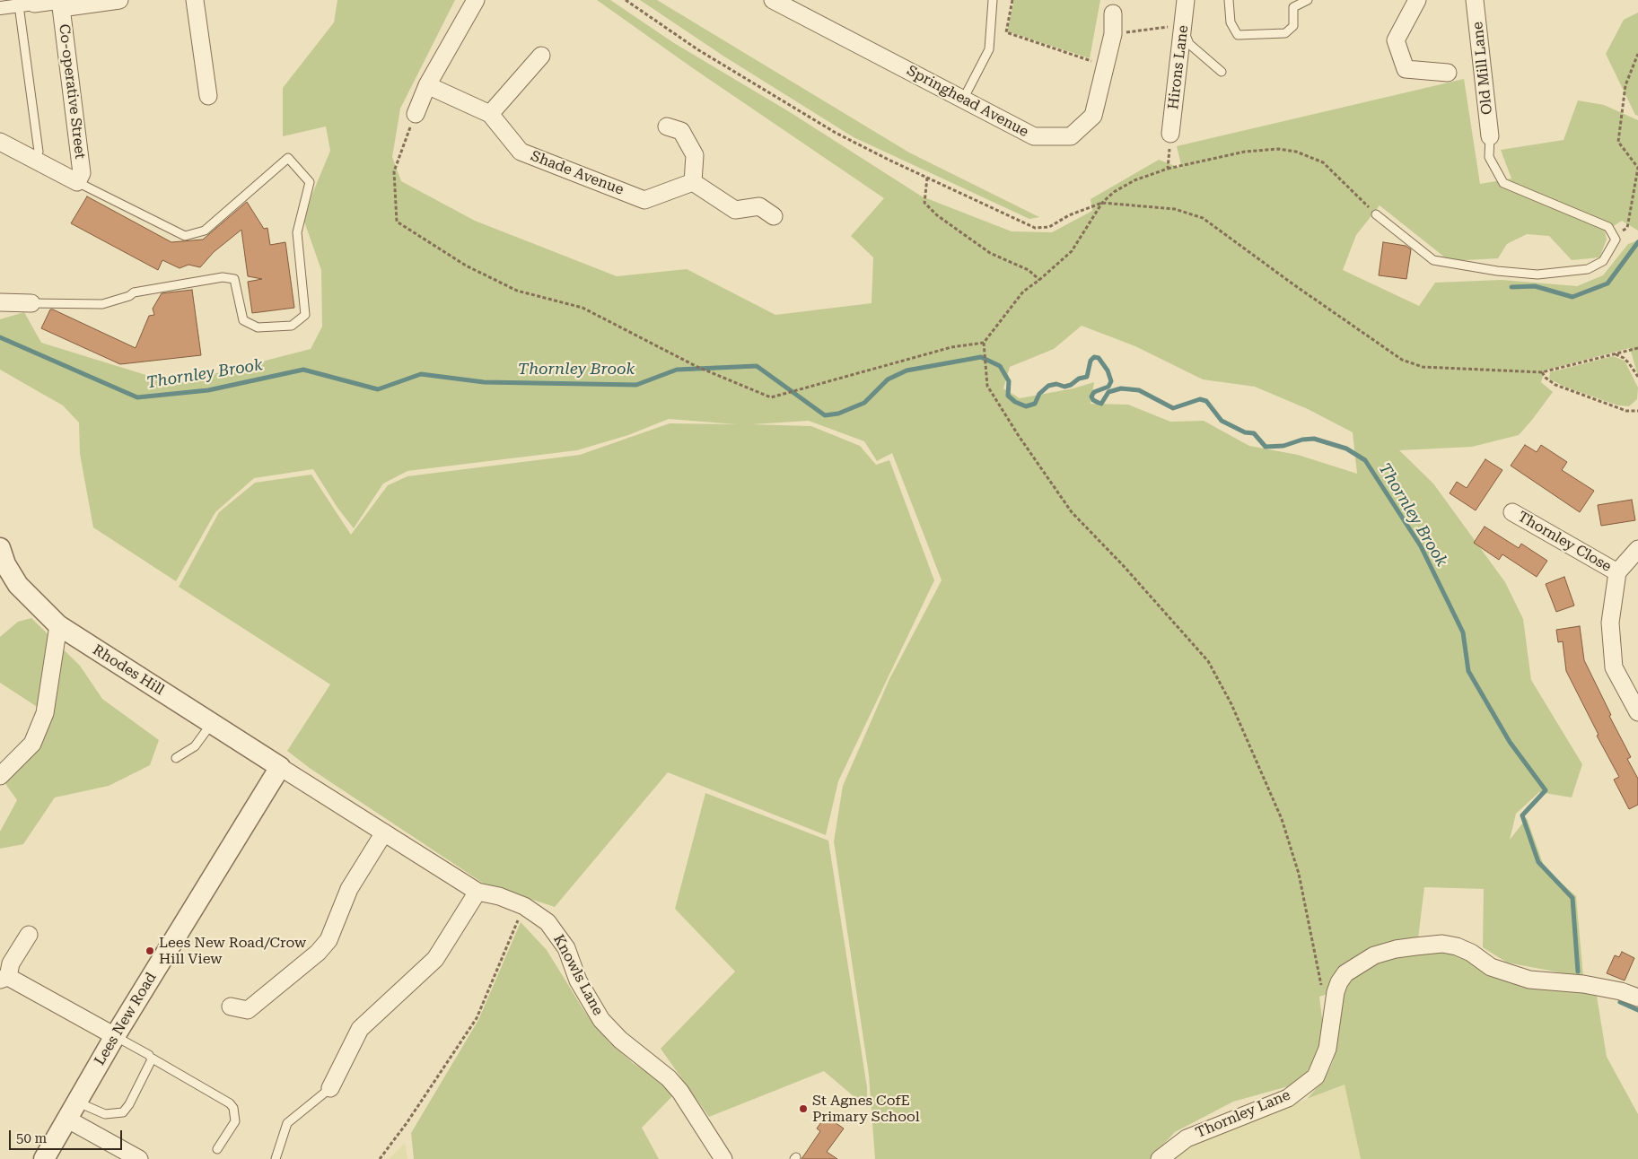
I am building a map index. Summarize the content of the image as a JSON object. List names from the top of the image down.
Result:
{
  "streets": {
    "street": [
      "Hirons Lane",
      "Old Mill Lane",
      "Co-operative Street",
      "Springhead Avenue",
      "Shade Avenue",
      "Thornley Close",
      "Rhodes Hill",
      "Knowls Lane",
      "Lees New Road",
      "Thornley Lane"
    ]
  },
  "crossings": [
    ["Rhodes Hill", "Knowls Lane"],
    ["Rhodes Hill", "Lees New Road"],
    ["Knowls Lane", "Lees New Road"]
  ],
  "water": ["Thornley Brook"],
  "places": ["Lees New Road/Crow Hill View", "St Agnes CofE Primary School"],
  "scale_bar": "50 m"
}
